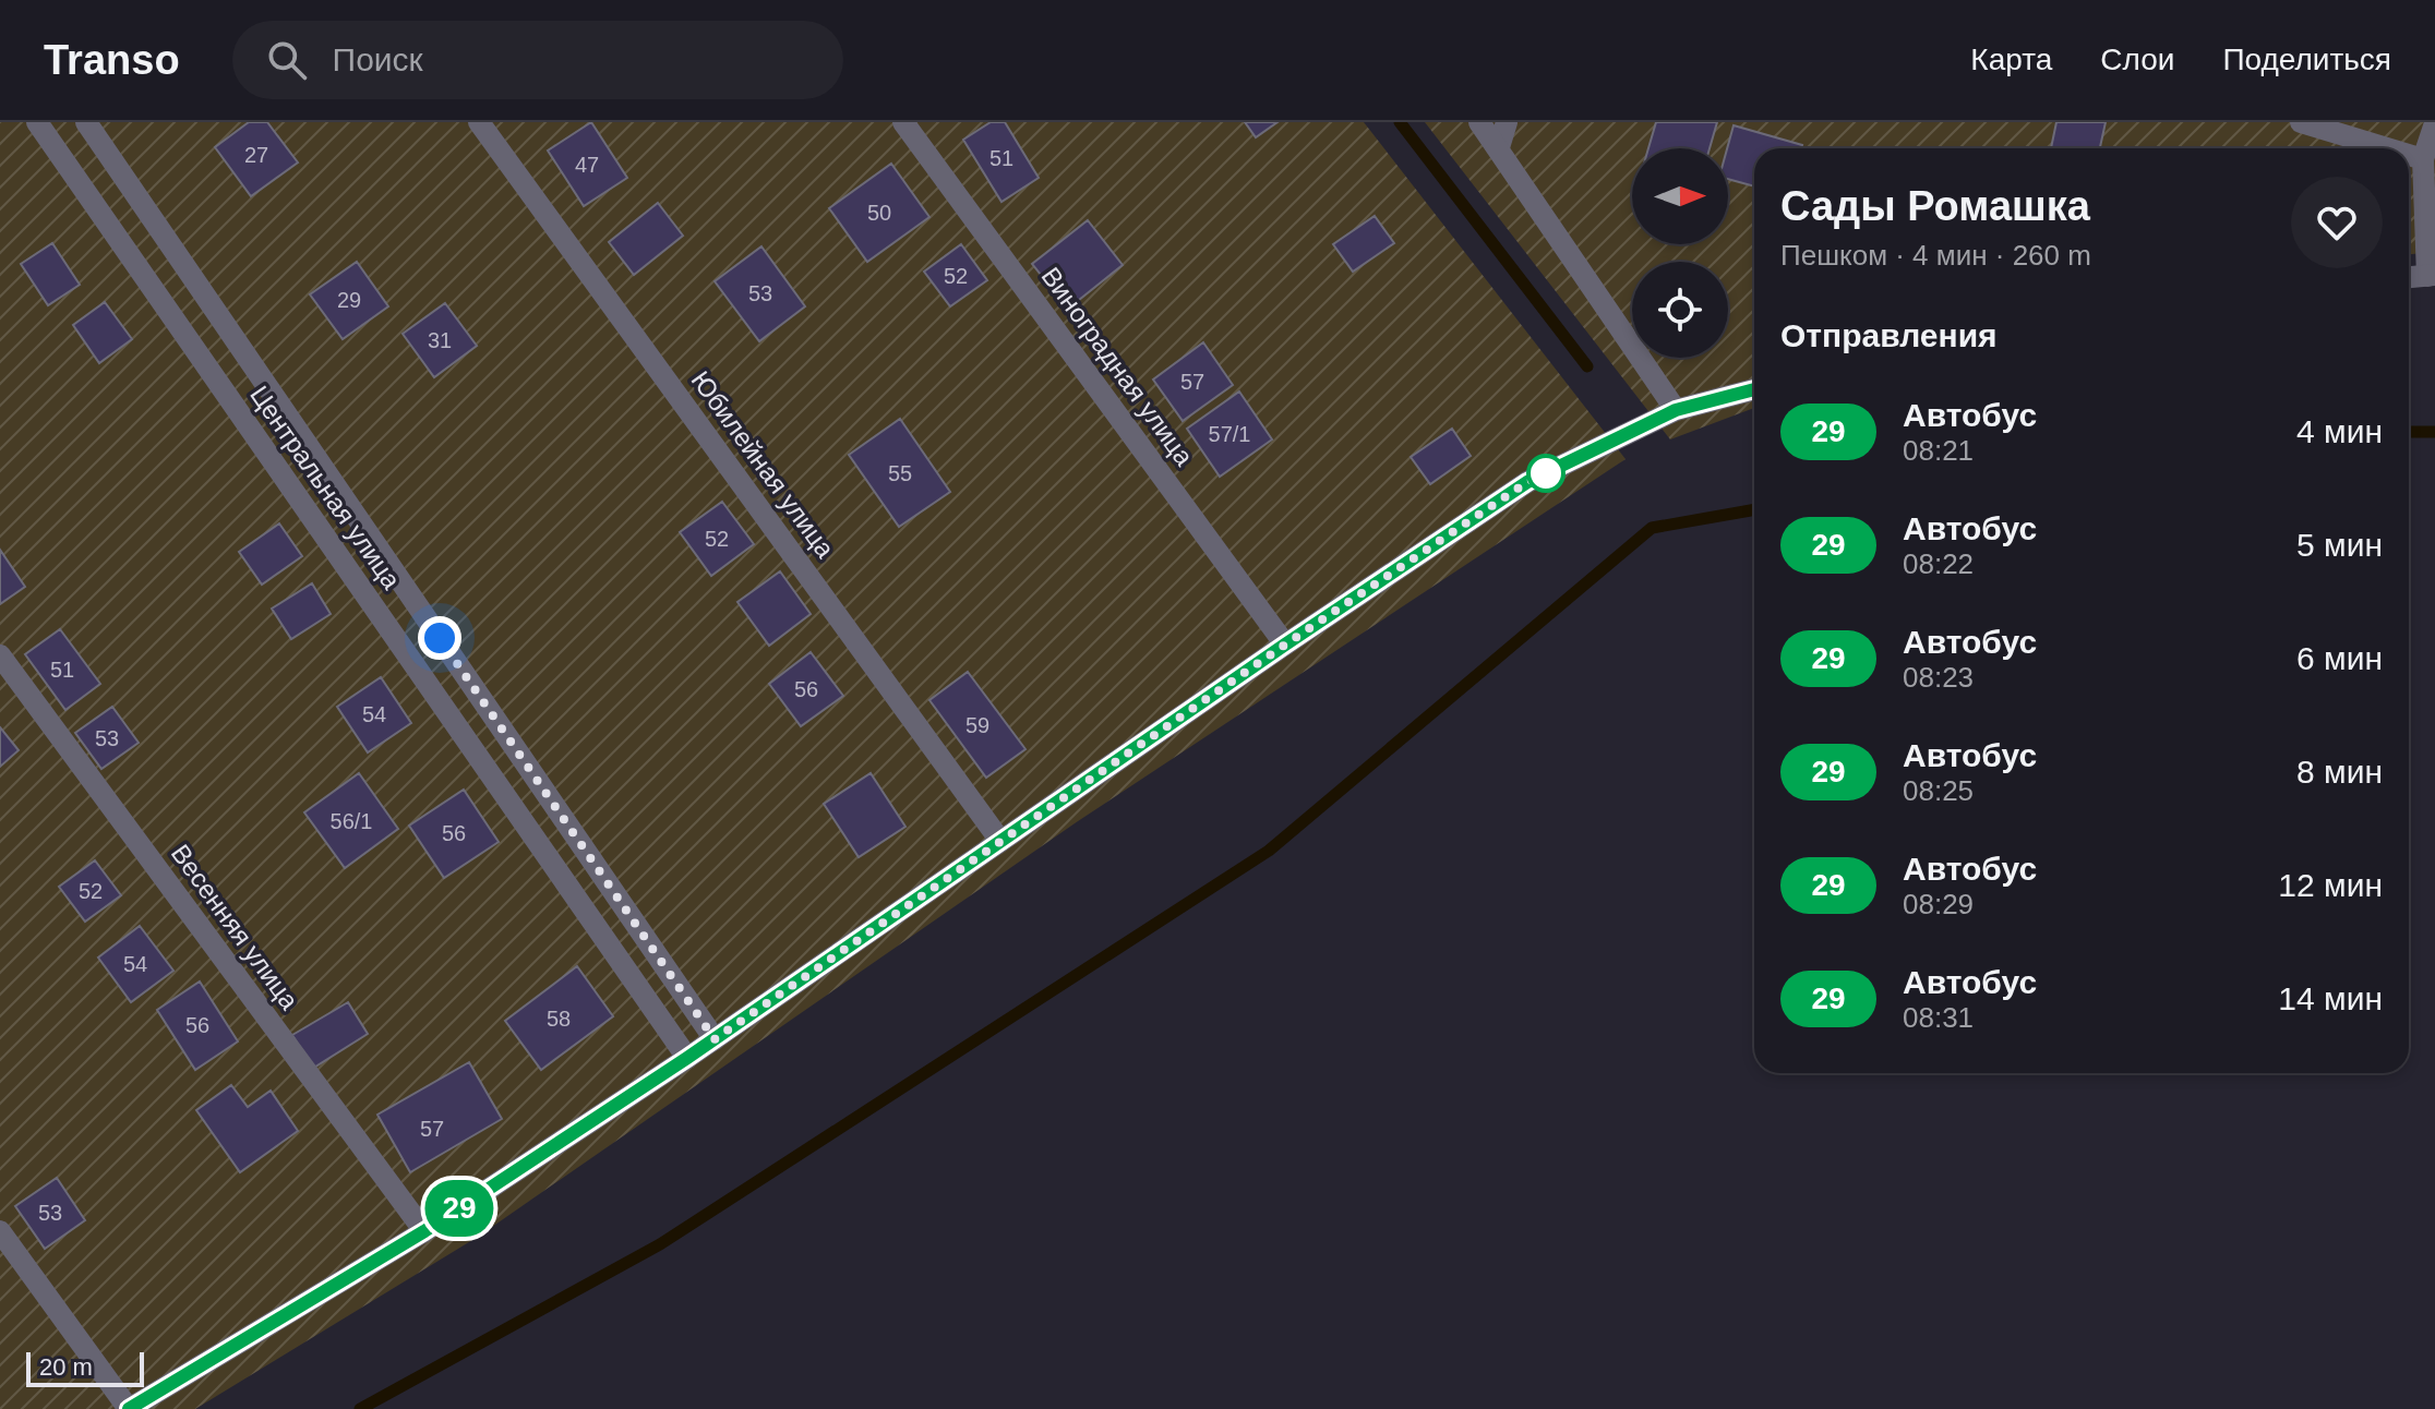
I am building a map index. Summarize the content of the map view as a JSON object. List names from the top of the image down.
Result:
{
  "streets": {
    "street": [
      "Виноградная улица",
      "Юбилейная улица",
      "Центральная улица",
      "Весенняя улица"
    ]
  },
  "lines": ["bus line 29"],
  "house_numbers": [
    "27",
    "51",
    "47",
    "50",
    "52",
    "53",
    "29",
    "31",
    "57",
    "57/1",
    "55",
    "52",
    "51",
    "56",
    "54",
    "59",
    "53",
    "56/1",
    "56",
    "52",
    "54",
    "58",
    "56",
    "57",
    "53"
  ],
  "scale_bar": "20 m",
  "north": "right",
  "page": {
    "header": "Transo",
    "search": "Поиск",
    "nav": ["Карта", "Слои", "Поделиться"],
    "on_map": "29",
    "heading": [
      ["Сады Ромашка", "Пешком · 4 мин · 260 m"],
      "Отправления"
    ],
    "list": [
      {
        "mark": "29",
        "name": "Автобус",
        "note": "08:21",
        "value": "4 мин"
      },
      {
        "mark": "29",
        "name": "Автобус",
        "note": "08:22",
        "value": "5 мин"
      },
      {
        "mark": "29",
        "name": "Автобус",
        "note": "08:23",
        "value": "6 мин"
      },
      {
        "mark": "29",
        "name": "Автобус",
        "note": "08:25",
        "value": "8 мин"
      },
      {
        "mark": "29",
        "name": "Автобус",
        "note": "08:29",
        "value": "12 мин"
      },
      {
        "mark": "29",
        "name": "Автобус",
        "note": "08:31",
        "value": "14 мин"
      }
    ],
    "scale": "20 m"
  }
}
